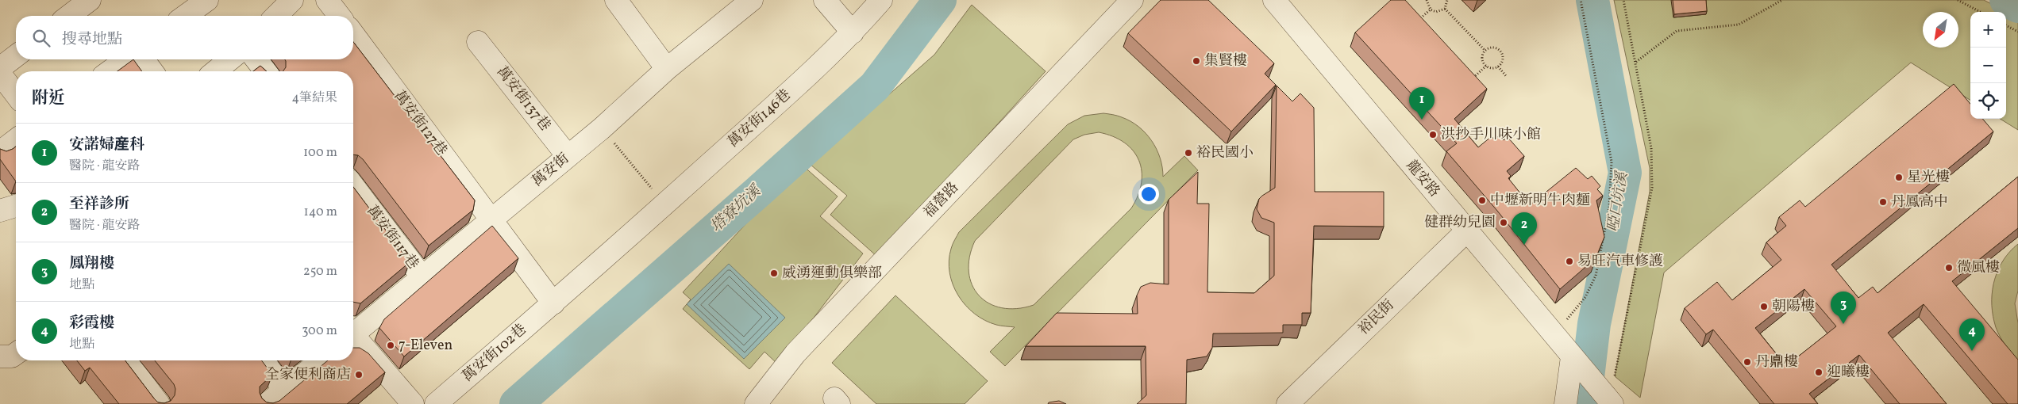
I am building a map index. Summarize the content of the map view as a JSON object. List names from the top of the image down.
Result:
{
  "streets": {
    "street": [
      "萬安街137巷",
      "萬安街146巷",
      "萬安街127巷",
      "萬安街",
      "龍安路",
      "福營路",
      "萬安街117巷",
      "裕民街",
      "萬安街102巷"
    ]
  },
  "crossings": [
    ["萬安街137巷", "萬安街"],
    ["萬安街146巷", "萬安街102巷"],
    ["萬安街127巷", "萬安街"],
    ["萬安街", "萬安街117巷"],
    ["龍安路", "裕民街"]
  ],
  "water": ["啞口坑溪", "塔寮坑溪"],
  "places": [
    "集賢樓",
    "洪抄手川味小館",
    "裕民國小",
    "星光樓",
    "中壢新明牛肉麵",
    "丹鳳高中",
    "健群幼兒園",
    "易旺汽車修護",
    "微風樓",
    "威湧運動俱樂部",
    "朝陽樓",
    "7-Eleven",
    "丹鼑樓",
    "迎曦樓",
    "全家便利商店"
  ],
  "north": "bottom left",
  "page": {
    "map_buttons": ["+", "−"],
    "search": "搜尋地點",
    "heading": ["附近", "4筆結果"],
    "pins": [
      "1",
      "2",
      "3",
      "4"
    ],
    "list": [
      {
        "mark": "1",
        "name": "安諾婦産科",
        "note": "醫院 · 龍安路",
        "value": "100 m"
      },
      {
        "mark": "2",
        "name": "至祥診所",
        "note": "醫院 · 龍安路",
        "value": "140 m"
      },
      {
        "mark": "3",
        "name": "鳳翔樓",
        "note": "地點",
        "value": "250 m"
      },
      {
        "mark": "4",
        "name": "彩霞樓",
        "note": "地點",
        "value": "300 m"
      }
    ]
  }
}
